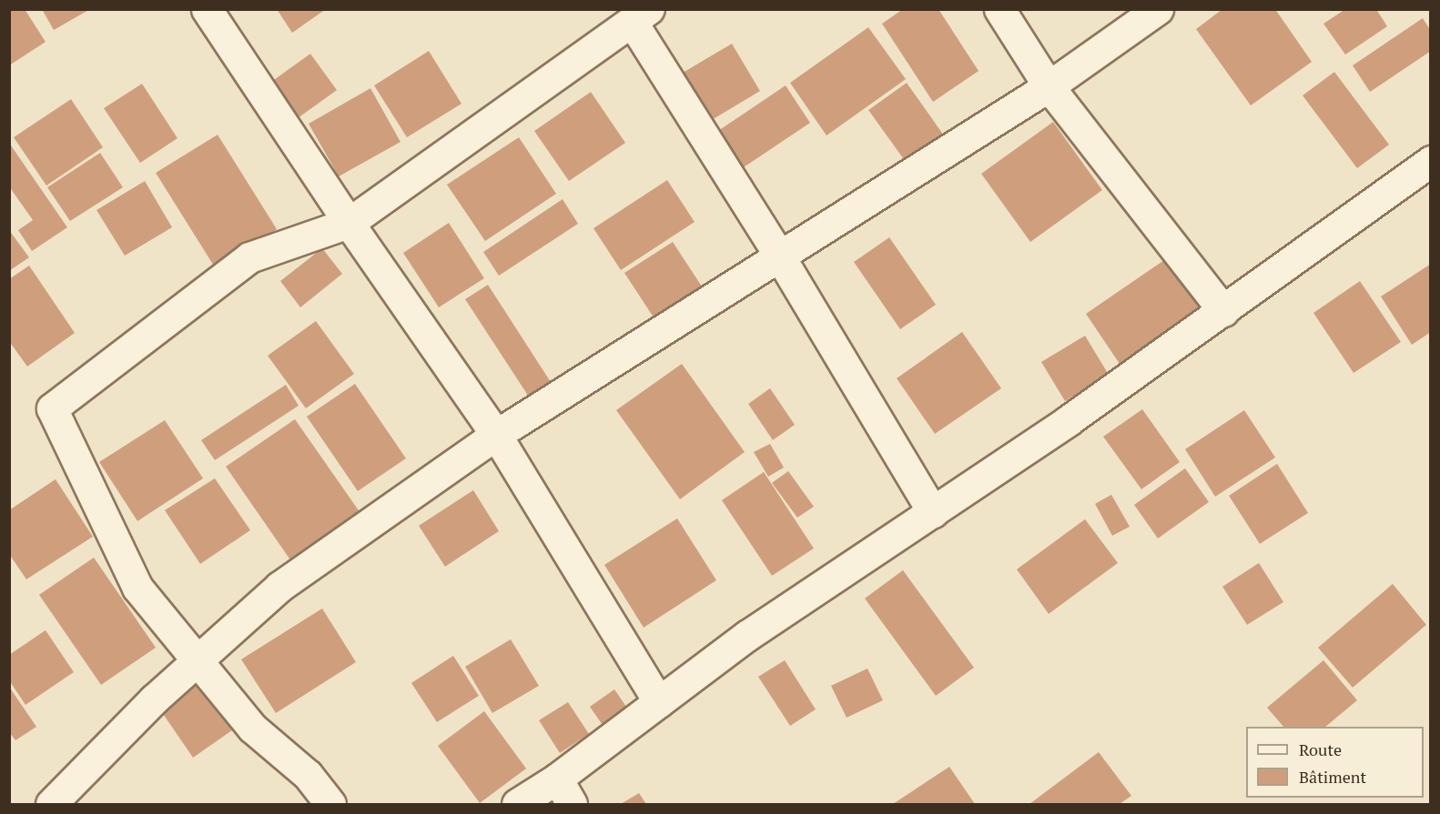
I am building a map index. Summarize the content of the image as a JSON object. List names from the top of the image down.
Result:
{
  "legend": ["Route", "Bâtiment"]
}
